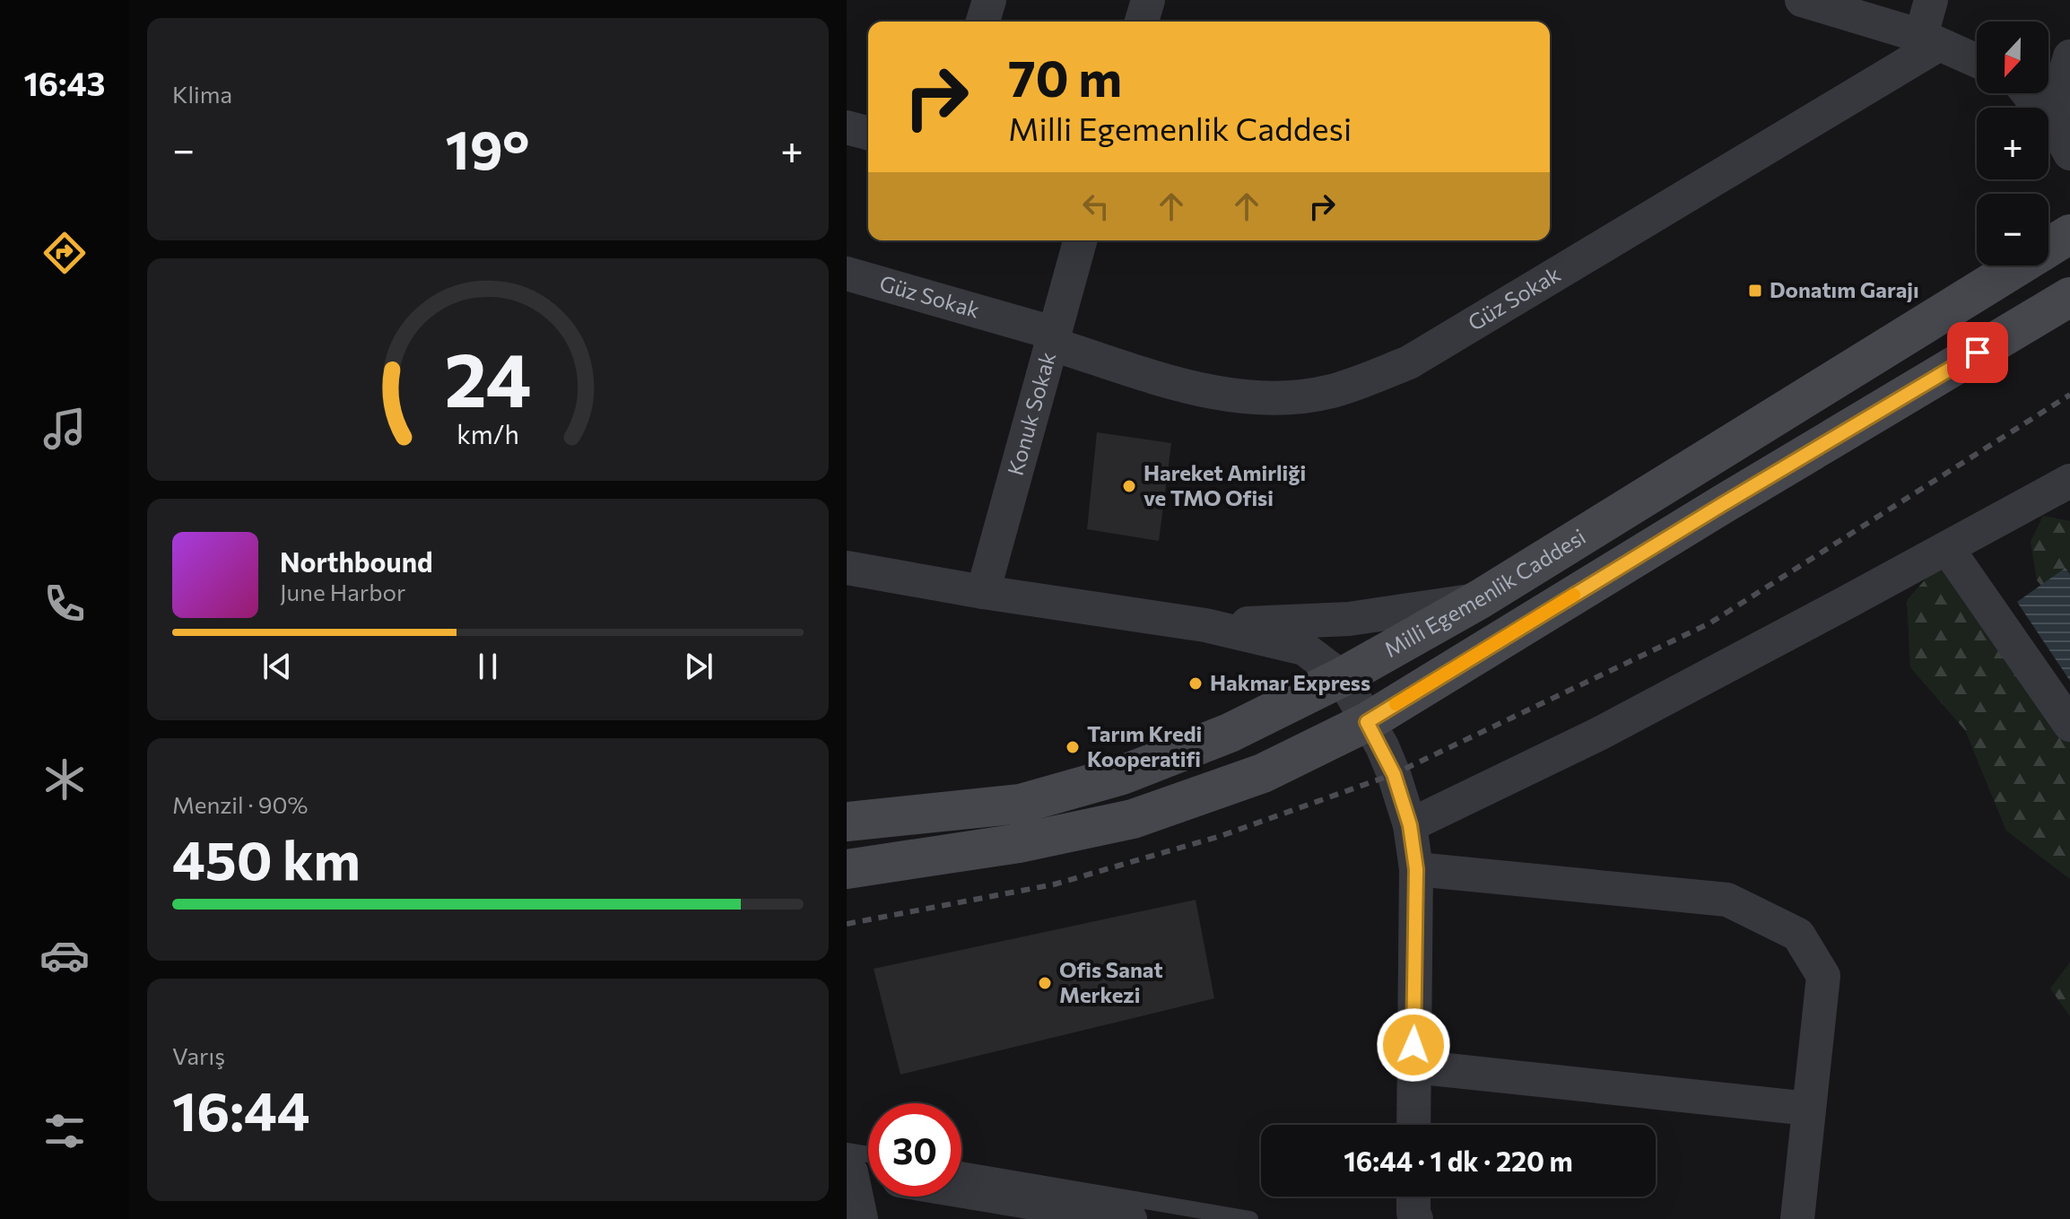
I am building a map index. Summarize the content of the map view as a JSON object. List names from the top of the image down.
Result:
{
  "streets": {
    "main road": ["Milli Egemenlik Caddesi"],
    "street": ["Güz Sokak", "Konuk Sokak"]
  },
  "crossings": [
    ["Güz Sokak", "Konuk Sokak"]
  ],
  "places": {
    "transit": ["Donatım Garajı"],
    "other": [
      "Hareket Amirliği ve TMO Ofisi",
      "Hakmar Express",
      "Tarım Kredi Kooperatifi",
      "Ofis Sanat Merkezi"
    ]
  },
  "north": "bottom",
  "page": {
    "tabs": "16:43",
    "tile": [
      "Klima",
      ["Menzil · 90%", "450 km"],
      ["Varış", "16:44"]
    ],
    "map_buttons": ["+", "−"],
    "turn": ["70 m", "Milli Egemenlik Caddesi"],
    "heat": ["−", "19°", "+"],
    "song": ["Northbound", "June Harbor"],
    "limit": "30",
    "trip": "16:44 · 1 dk · 220 m",
    "gauge": ["24", "km/h"]
  }
}
